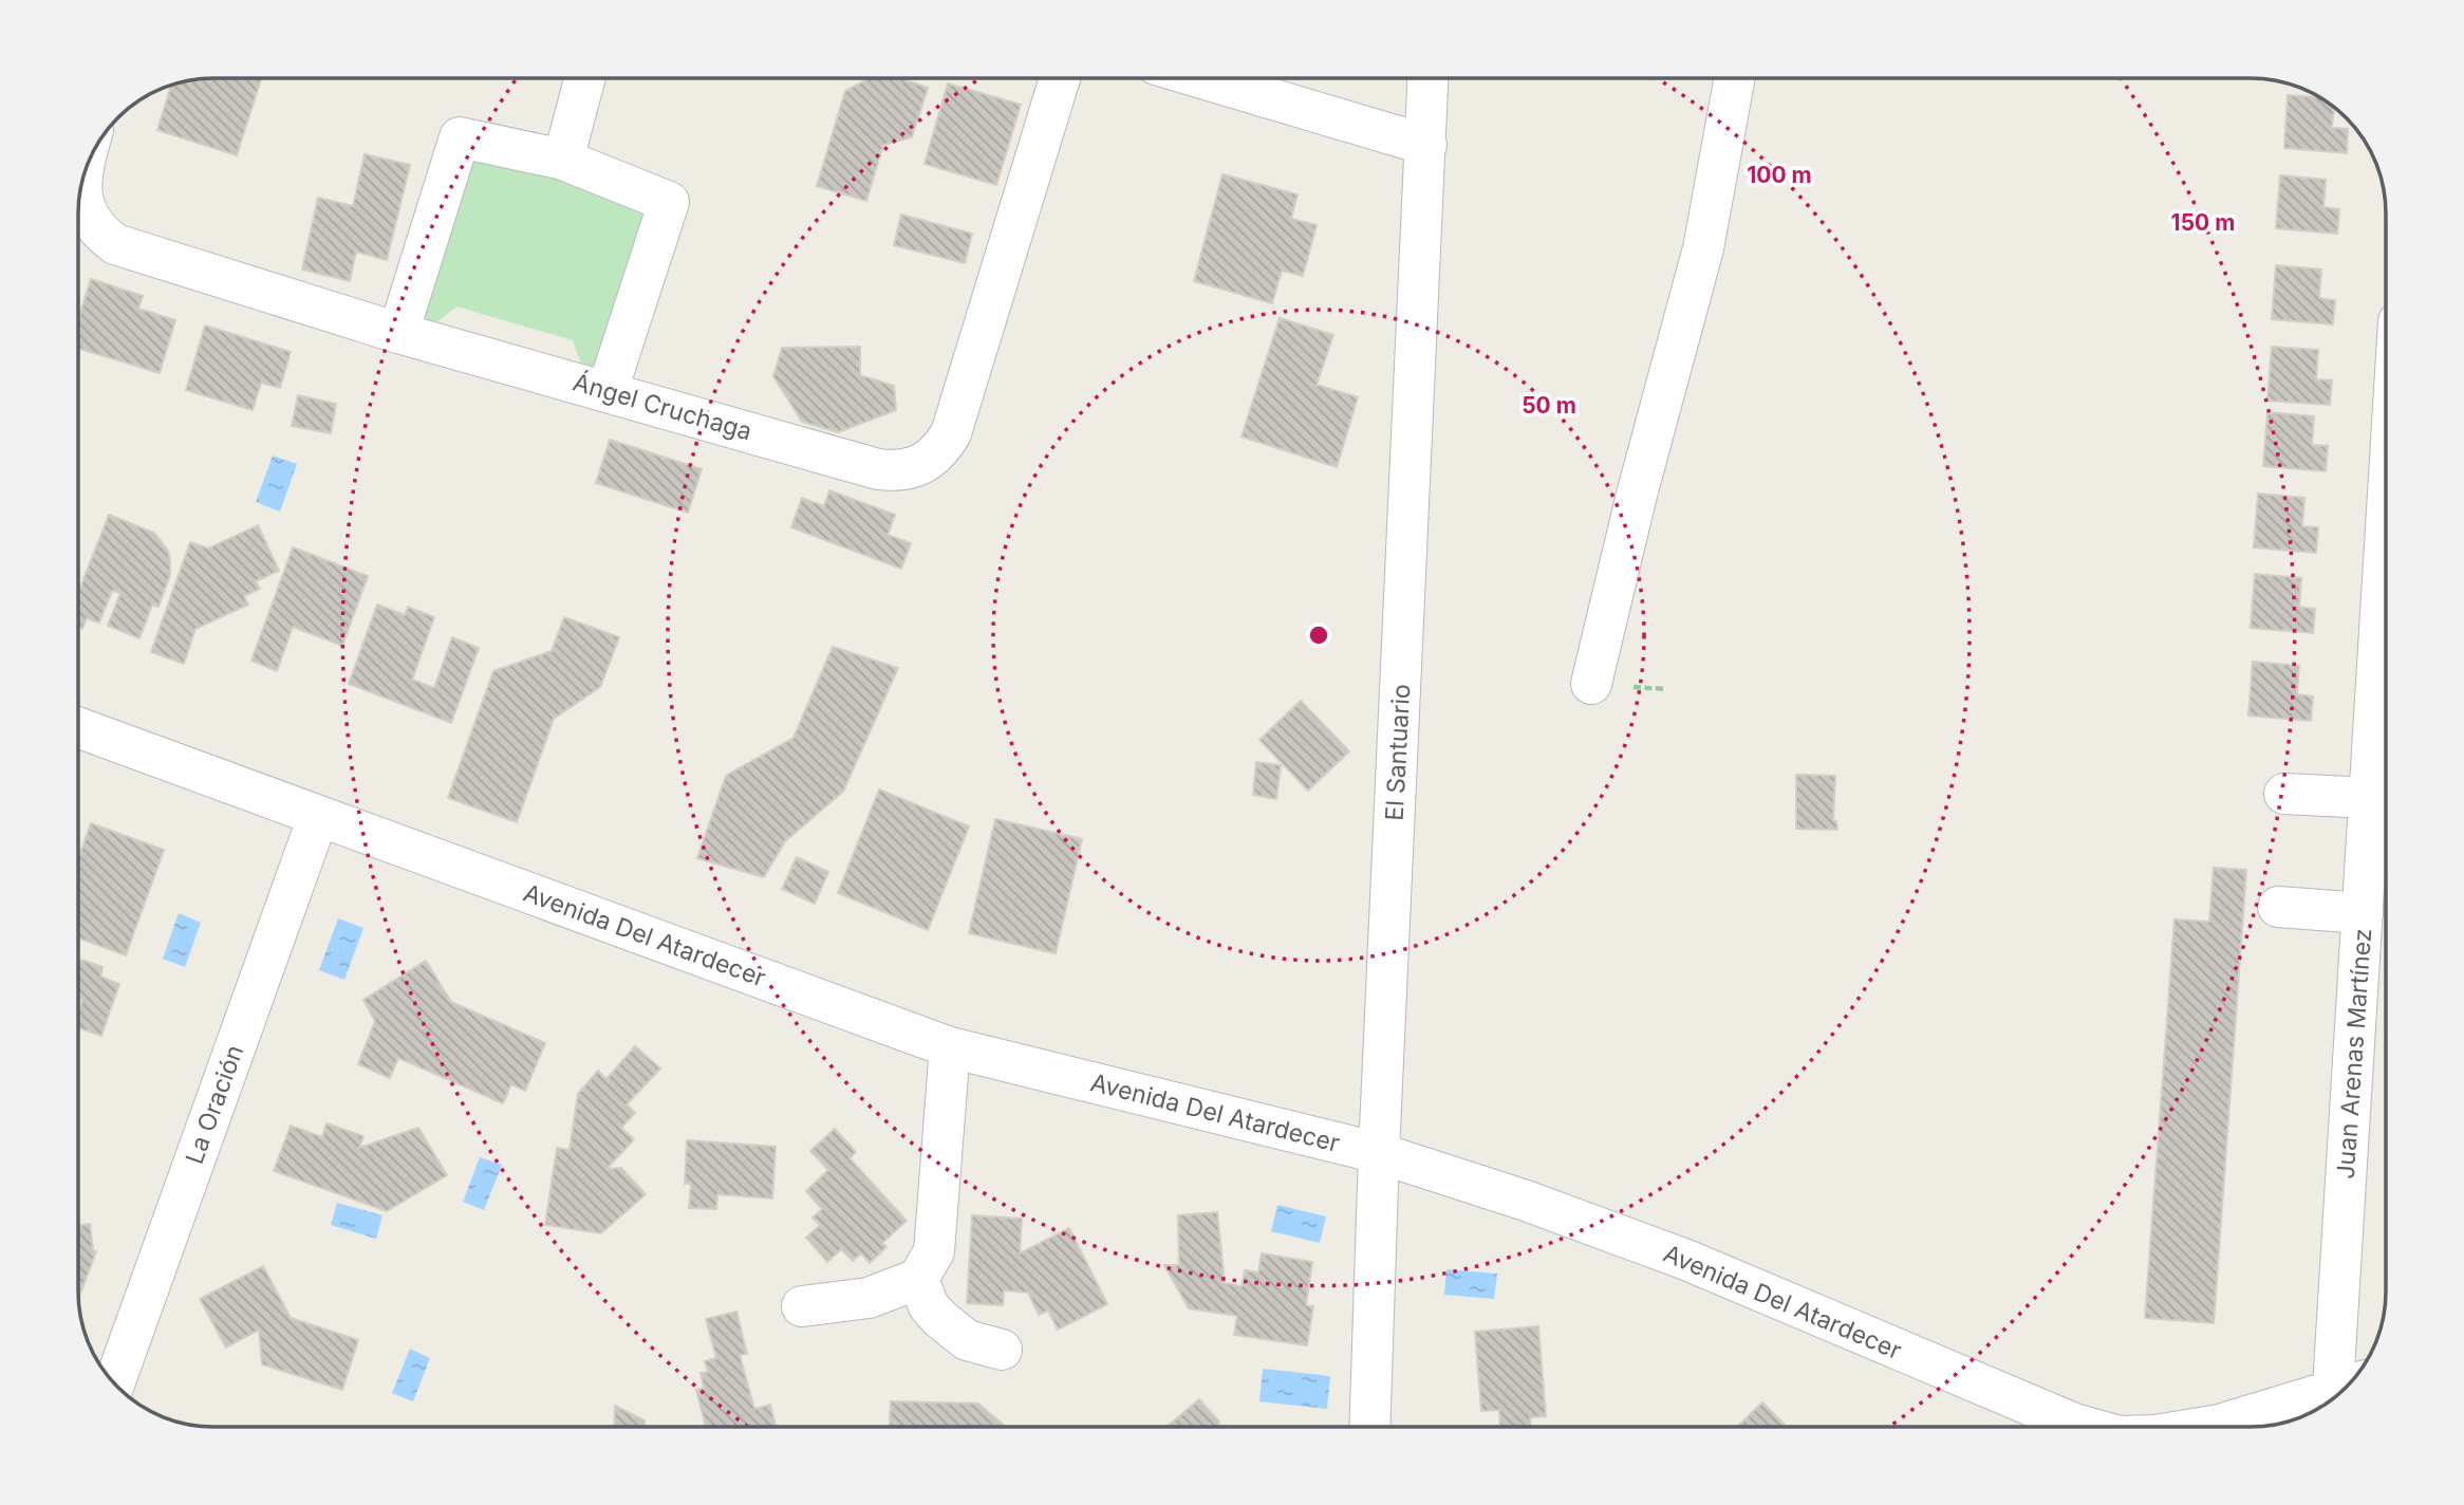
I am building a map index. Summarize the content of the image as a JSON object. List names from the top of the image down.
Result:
{
  "streets": {
    "street": [
      "Ángel Cruchaga",
      "El Santuario",
      "Avenida Del Atardecer",
      "Juan Arenas Martínez",
      "La Oración"
    ]
  },
  "crossings": [
    ["El Santuario", "Avenida Del Atardecer"],
    ["Avenida Del Atardecer", "Juan Arenas Martínez"],
    ["Avenida Del Atardecer", "La Oración"]
  ],
  "rings": ["100 m", "150 m", "50 m"]
}
